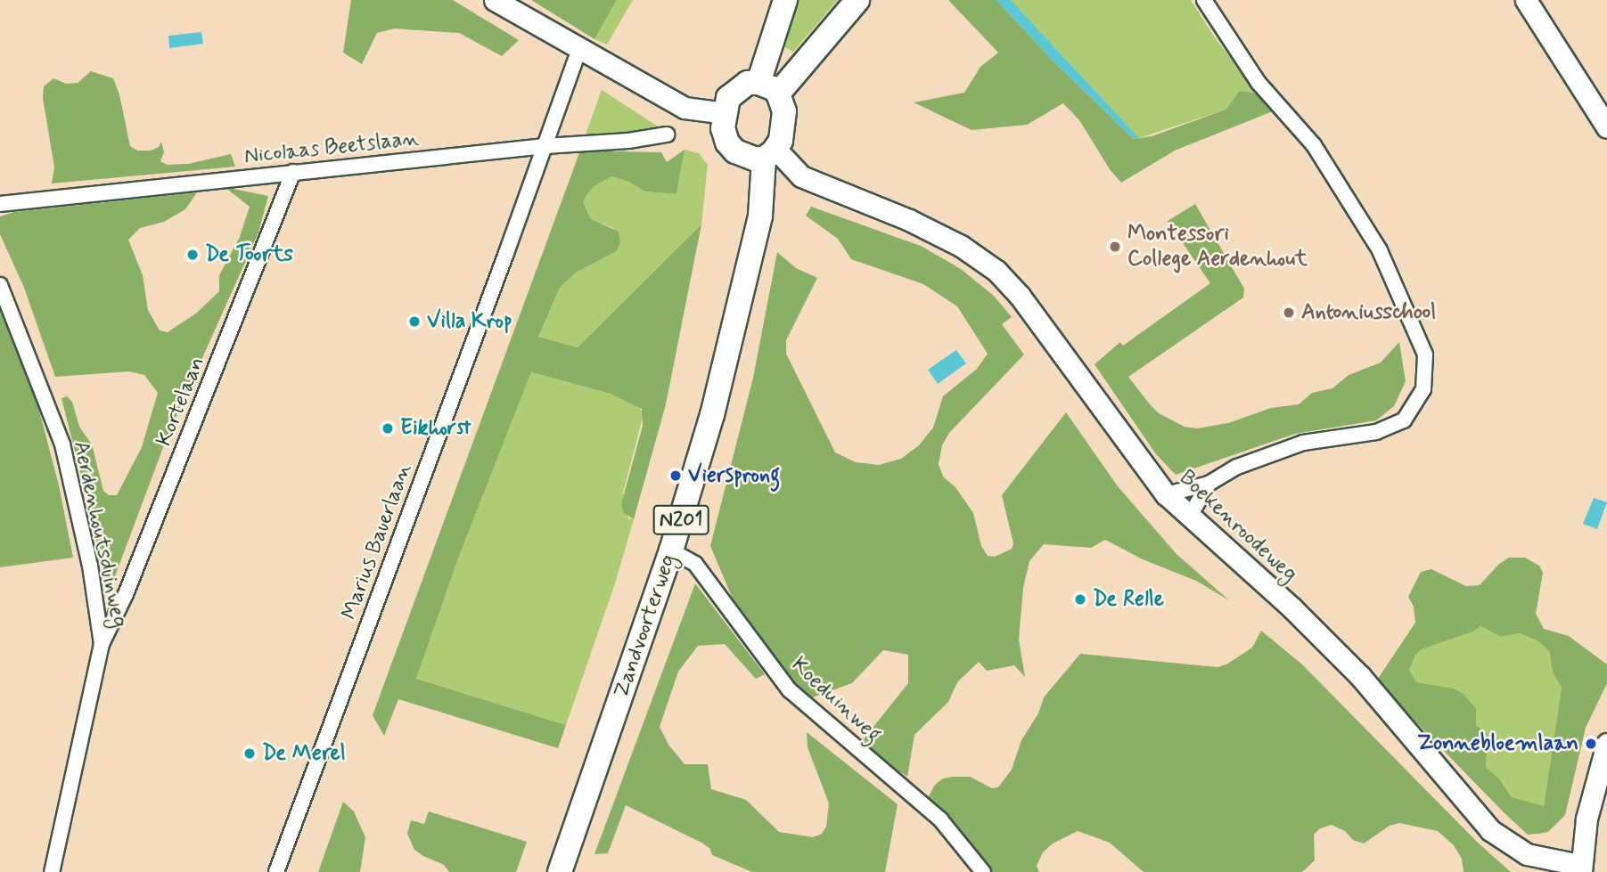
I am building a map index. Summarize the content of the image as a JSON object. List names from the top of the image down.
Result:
{
  "streets": {
    "main road": ["N201", "Boekenroodeweg", "Zandvoorterweg"],
    "street": [
      "Nicolaas Beetslaan",
      "Kortelaan",
      "Aerdenhoutsduinweg",
      "Marius Bauerlaan",
      "Koeduinweg"
    ]
  },
  "crossings": [
    ["Nicolaas Beetslaan", "Kortelaan"],
    ["Nicolaas Beetslaan", "Marius Bauerlaan"],
    ["Kortelaan", "Aerdenhoutsduinweg"],
    ["N201", "Boekenroodeweg"],
    ["N201", "Zandvoorterweg"],
    ["Boekenroodeweg", "Zandvoorterweg"],
    ["Zandvoorterweg", "Koeduinweg"]
  ],
  "places": [
    "Montessori College Aerdenhout",
    "De Toorts",
    "Antoniusschool",
    "Villa Krop",
    "Eikhorst",
    "Viersprong",
    "De Relle",
    "Zonnebloemlaan",
    "De Merel"
  ]
}
